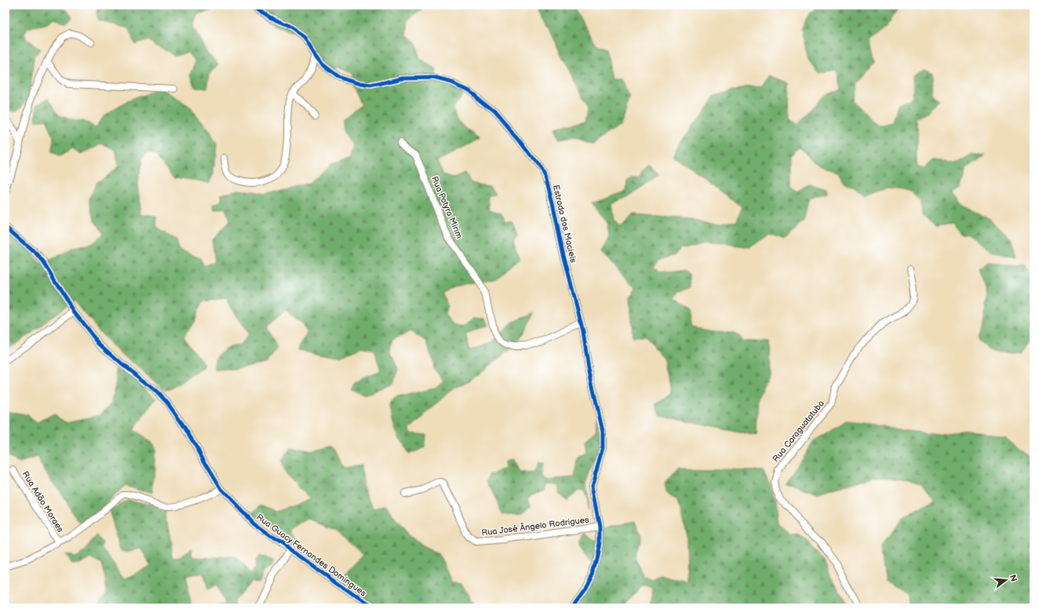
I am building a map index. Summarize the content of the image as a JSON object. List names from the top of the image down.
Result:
{
  "streets": {
    "street": [
      "Rua Potyra Mirim",
      "Estrada dos Macieis",
      "Rua Caraguatatuba",
      "Rua Adão Moraes",
      "Rua José Ângelo Rodrigues",
      "Rua Guacy Fernandes Domingues"
    ]
  },
  "crossings": [
    ["Rua Potyra Mirim", "Estrada dos Macieis"],
    ["Estrada dos Macieis", "Rua José Ângelo Rodrigues"]
  ],
  "north": "right"
}
